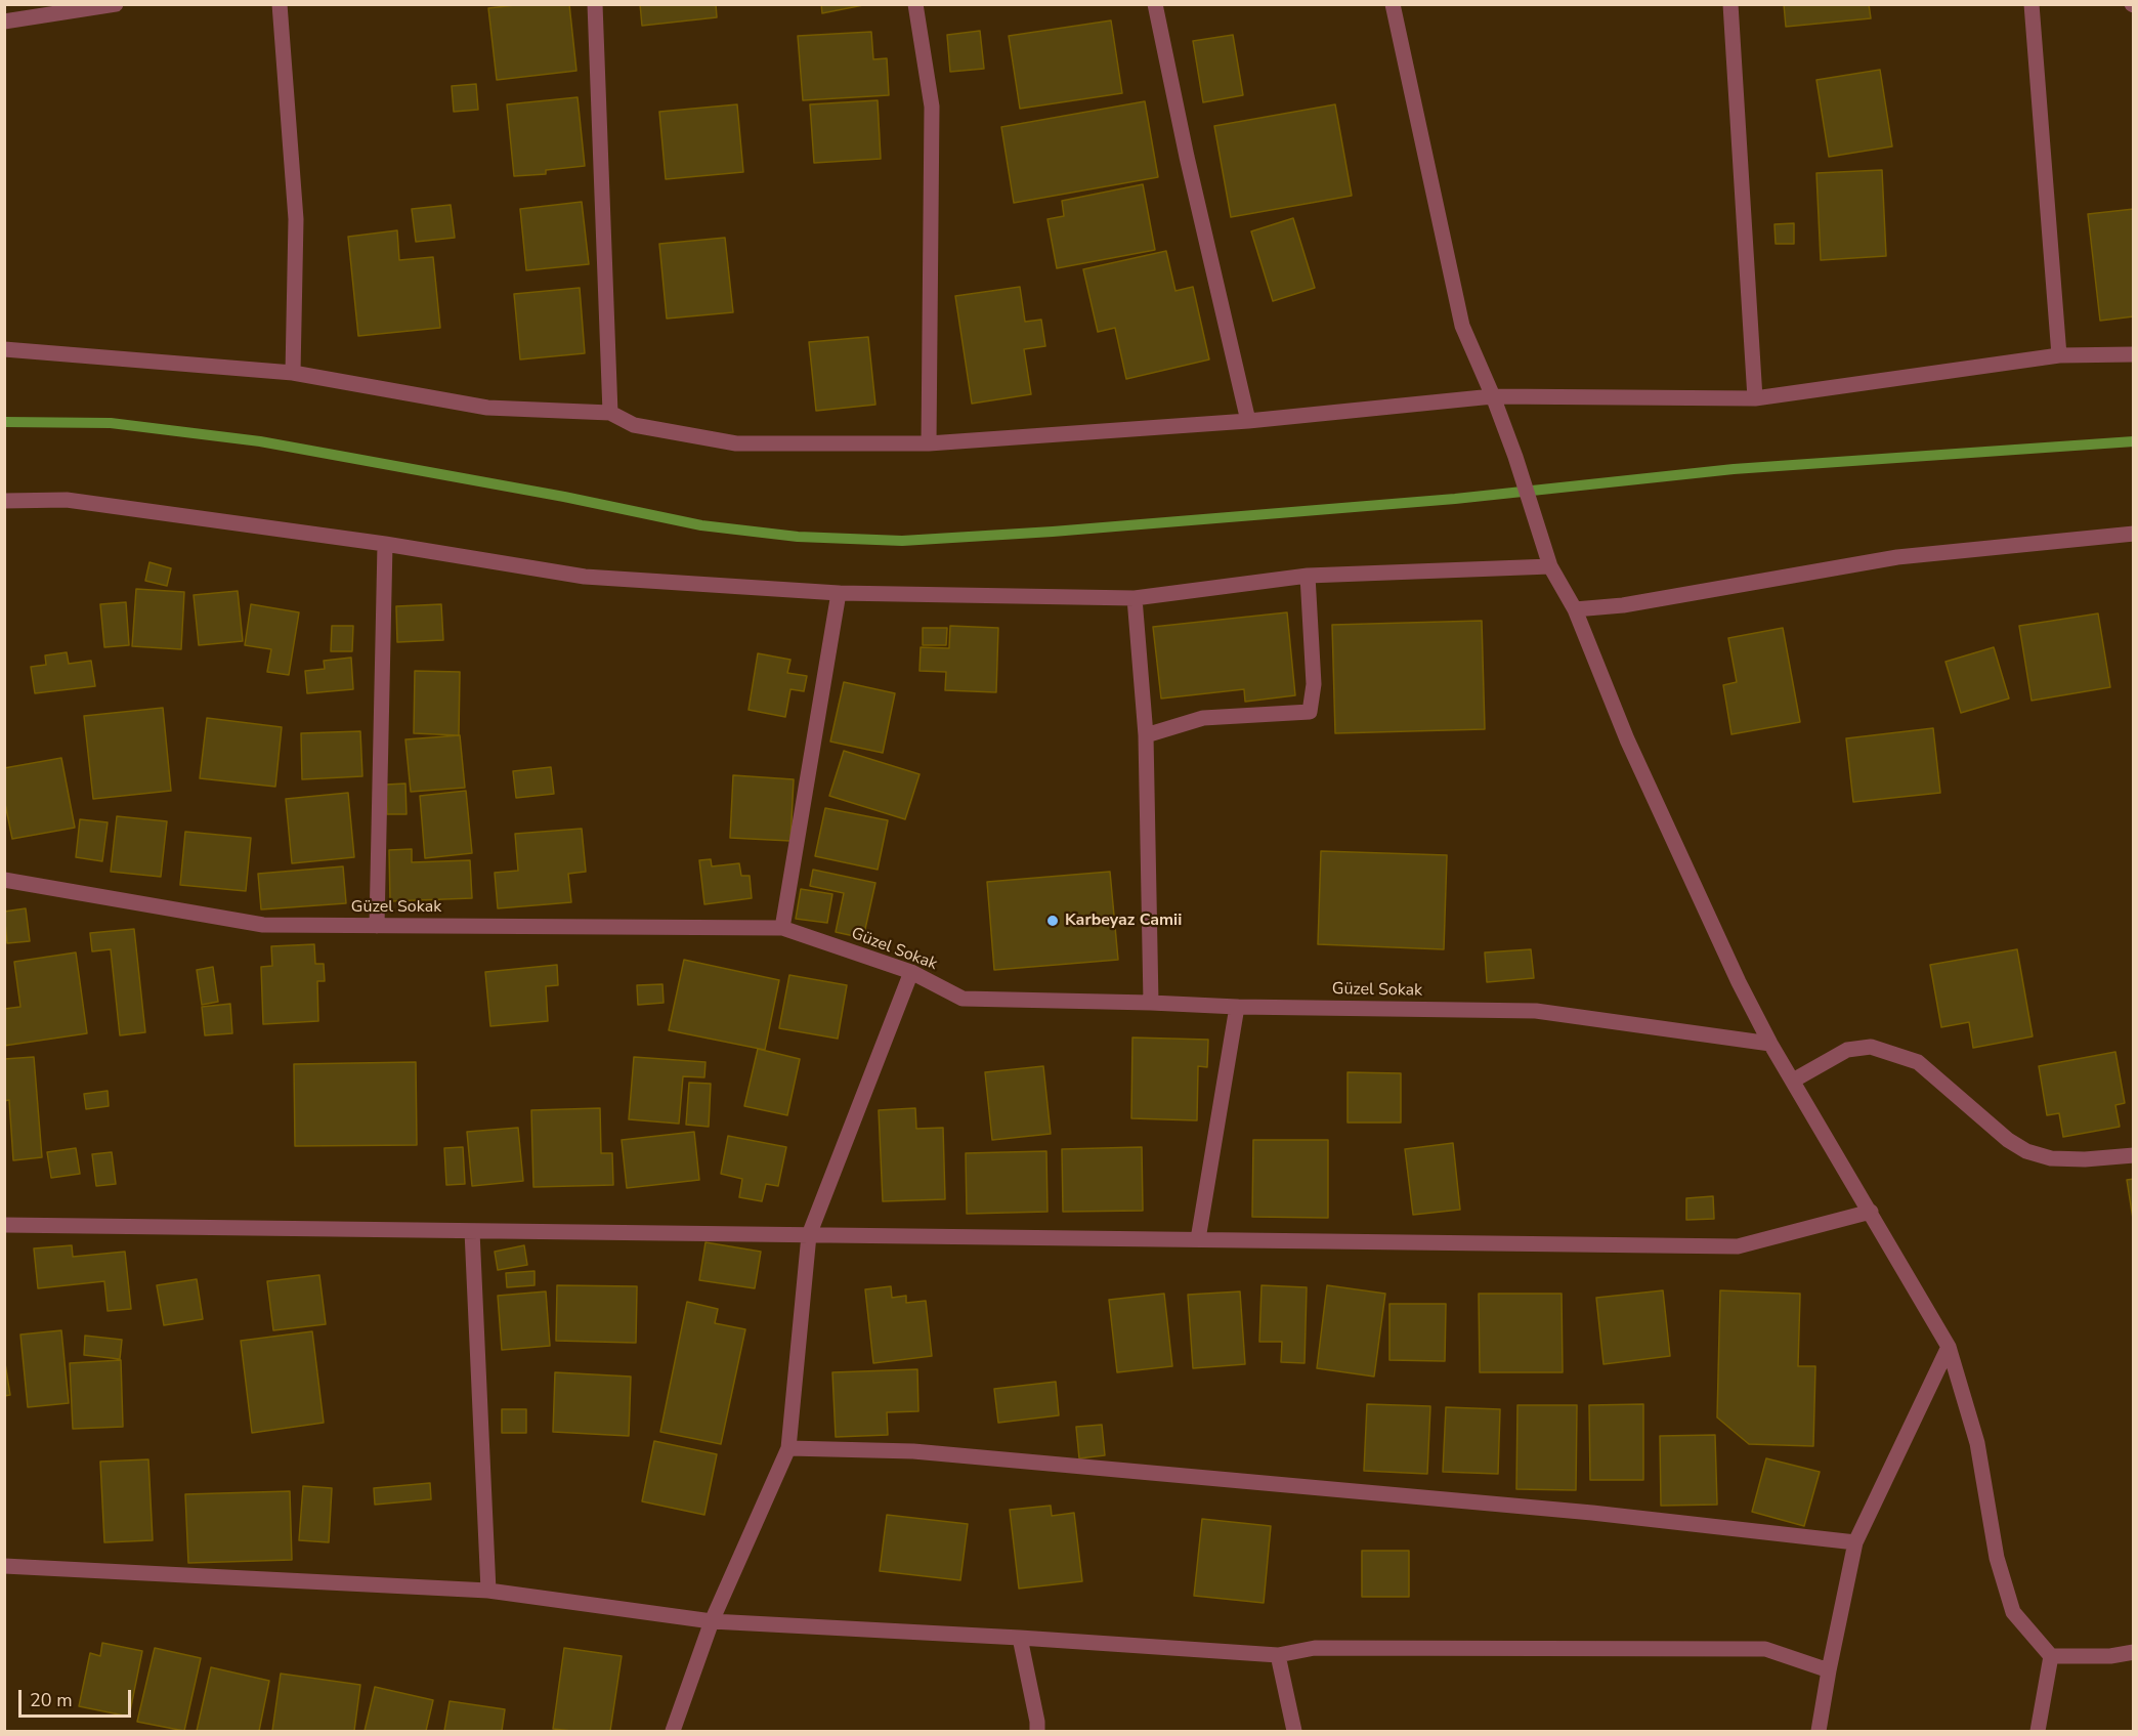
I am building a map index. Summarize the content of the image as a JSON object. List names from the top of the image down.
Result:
{
  "streets": {
    "street": ["Güzel Sokak"]
  },
  "places": ["Karbeyaz Camii"],
  "scale_bar": "20 m"
}
